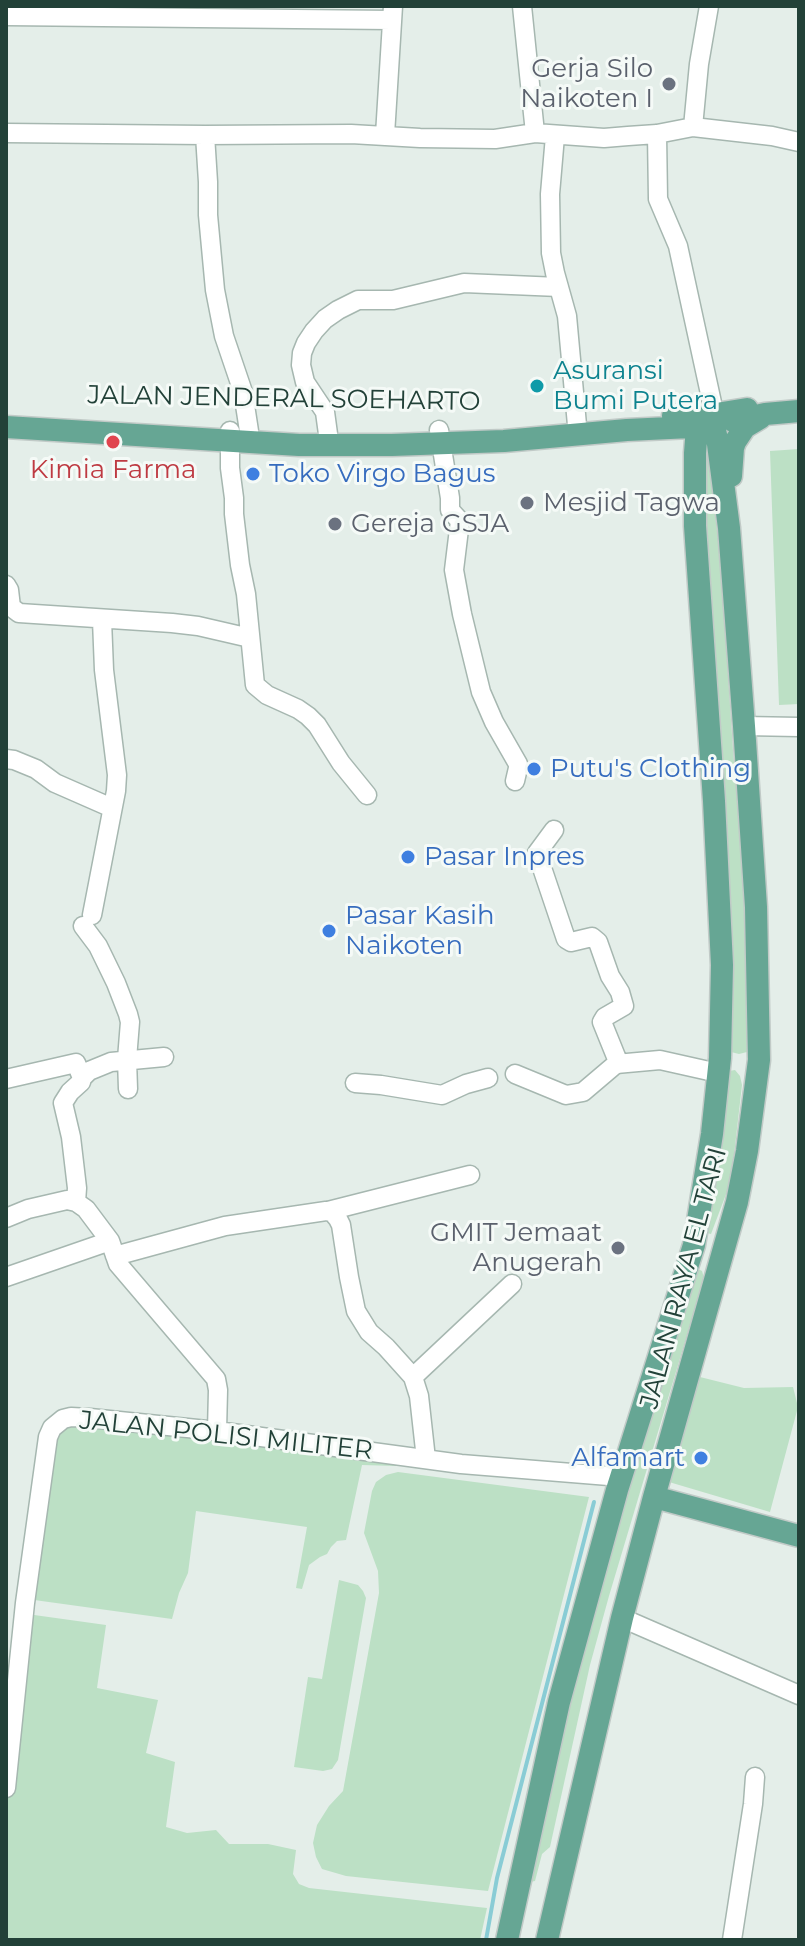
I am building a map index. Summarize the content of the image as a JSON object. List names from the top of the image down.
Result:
{
  "streets": {
    "main road": ["JALAN JENDERAL SOEHARTO", "JALAN RAYA EL TARI"],
    "street": ["JALAN POLISI MILITER"]
  },
  "crossings": [
    ["JALAN JENDERAL SOEHARTO", "JALAN RAYA EL TARI"],
    ["JALAN RAYA EL TARI", "JALAN POLISI MILITER"]
  ],
  "places": [
    "Gerja Silo Naikoten I",
    "Asuransi Bumi Putera",
    "Kimia Farma",
    "Toko Virgo Bagus",
    "Mesjid Tagwa",
    "Gereja GSJA",
    "Putu's Clothing",
    "Pasar Inpres",
    "Pasar Kasih Naikoten",
    "GMIT Jemaat Anugerah",
    "Alfamart"
  ]
}
